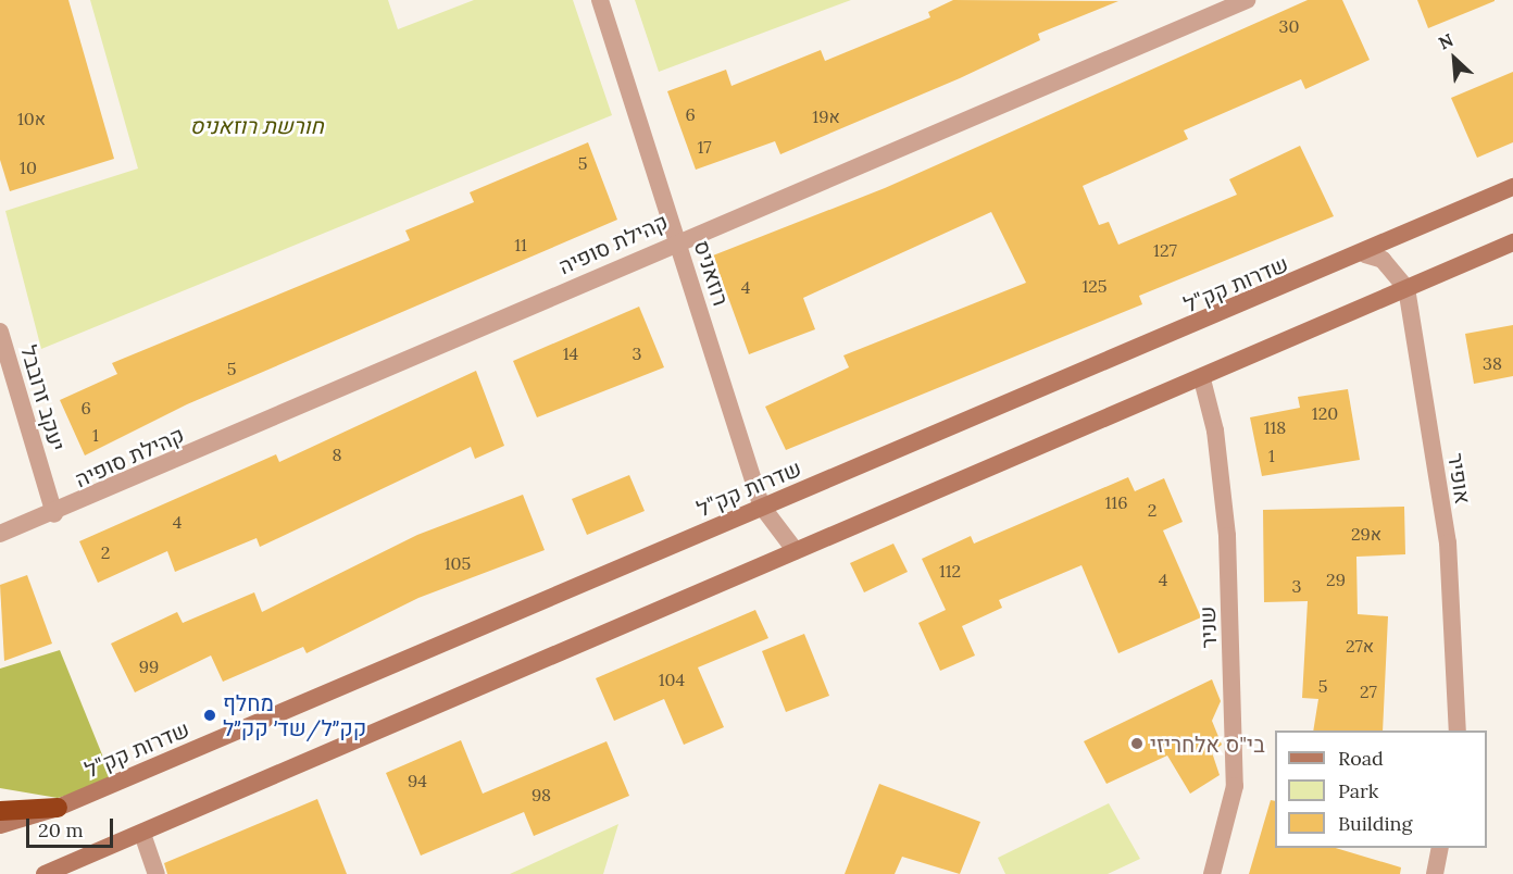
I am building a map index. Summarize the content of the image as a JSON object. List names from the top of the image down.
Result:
{
  "streets": {
    "main road": ["שדרות קק\"ל"],
    "street": [
      "קהילת סופיה",
      "רוזאניס",
      "יעקב זרובבל",
      "אופיר",
      "שניר"
    ]
  },
  "crossings": [
    ["קהילת סופיה", "רוזאניס"],
    ["קהילת סופיה", "יעקב זרובבל"],
    ["רוזאניס", "שדרות קק\"ל"]
  ],
  "parks": ["חורשת רוזאניס"],
  "places": ["מחלף קק״ל/שד׳ קק״ל", "בי\"ס אלחריזי"],
  "house_numbers": [
    "30",
    "6",
    "19א",
    "10א",
    "17",
    "5",
    "10",
    "11",
    "127",
    "125",
    "4",
    "14",
    "3",
    "38",
    "5",
    "6",
    "120",
    "118",
    "1",
    "8",
    "1",
    "116",
    "2",
    "4",
    "29א",
    "2",
    "105",
    "112",
    "4",
    "29",
    "3",
    "27א",
    "99",
    "104",
    "5",
    "27",
    "94",
    "98"
  ],
  "legend": ["Road", "Park", "Building"],
  "scale_bar": "20 m",
  "north": "top left"
}
